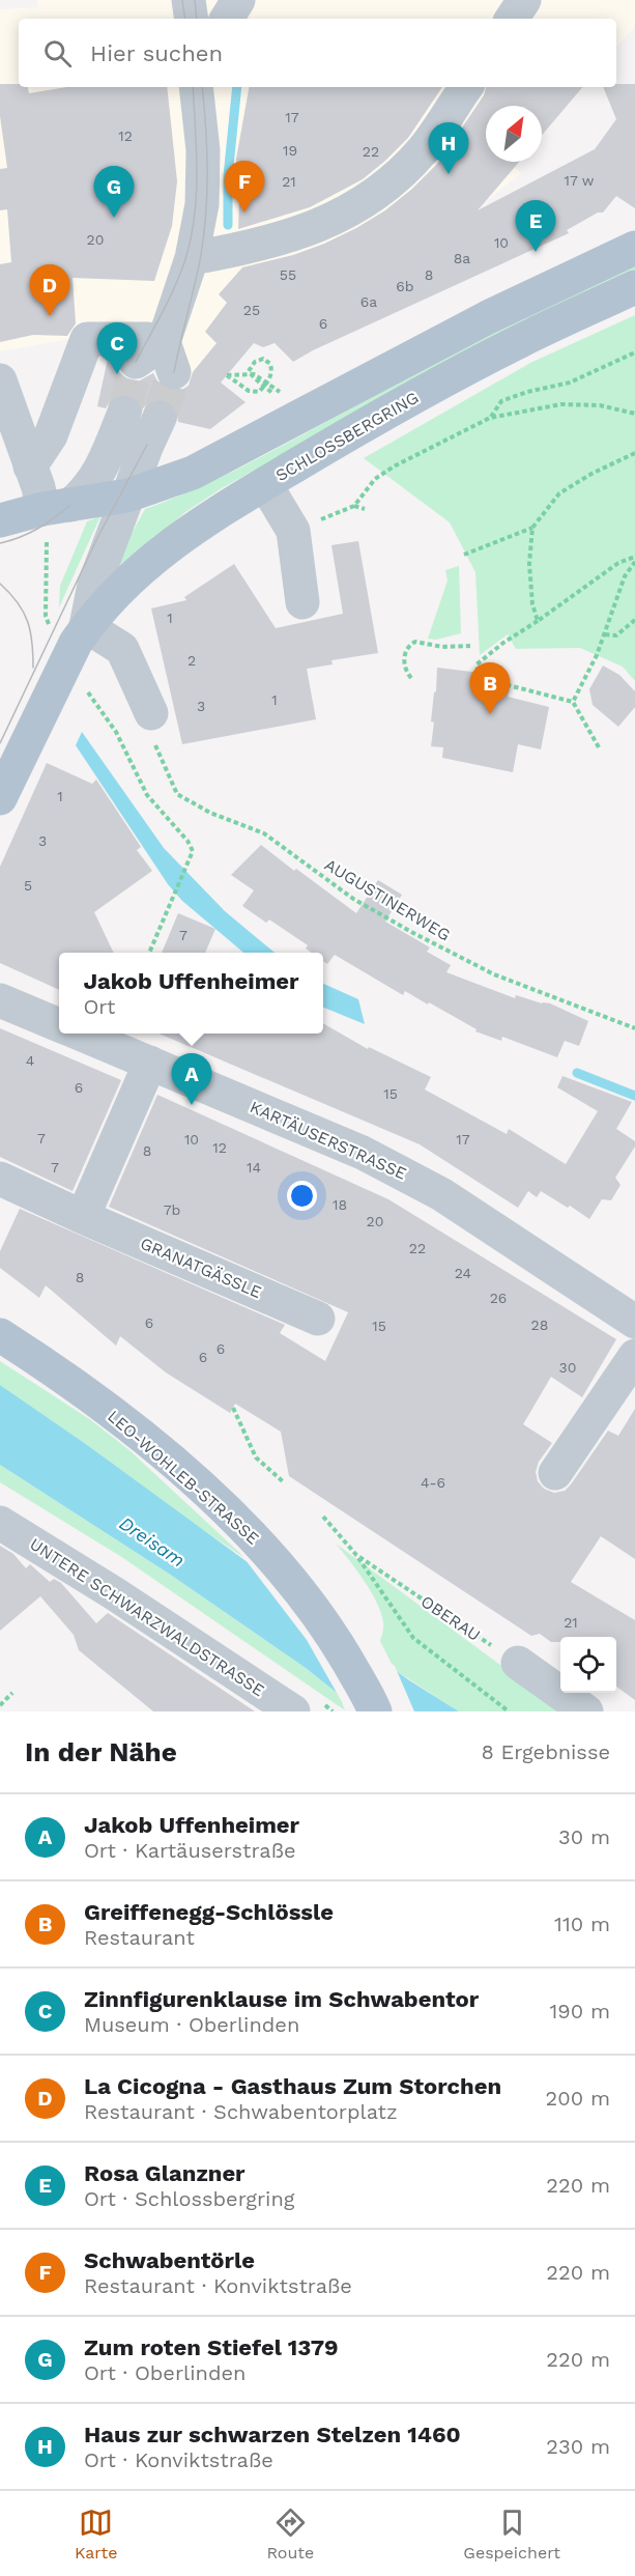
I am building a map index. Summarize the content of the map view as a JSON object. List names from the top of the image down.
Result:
{
  "streets": {
    "main road": ["SCHLOSSBERGRING", "LEO-WOHLEB-STRASSE"],
    "street": ["KARTÄUSERSTRASSE", "GRANATGÄSSLE", "UNTERE SCHWARZWALDSTRASSE"],
    "path": ["AUGUSTINERWEG", "OBERAU"]
  },
  "water": ["Dreisam"],
  "house_numbers": [
    "17",
    "12",
    "19",
    "22",
    "17 w",
    "21",
    "20",
    "10",
    "8a",
    "55",
    "8",
    "6b",
    "6a",
    "25",
    "6",
    "1",
    "2",
    "1",
    "3",
    "1",
    "3",
    "5",
    "7",
    "4",
    "6",
    "15",
    "7",
    "10",
    "17",
    "12",
    "8",
    "7",
    "14",
    "18",
    "7b",
    "20",
    "22",
    "24",
    "8",
    "26",
    "6",
    "28",
    "15",
    "6",
    "6",
    "30",
    "4-6",
    "21"
  ],
  "north": "top right",
  "page": {
    "search": "Hier suchen",
    "pins": [
      "H",
      "F",
      "G",
      "E",
      "D",
      "C",
      "B",
      "A"
    ],
    "popup": ["Jakob Uffenheimer", "Ort"],
    "heading": ["In der Nähe", "8 Ergebnisse"],
    "list": [
      {
        "mark": "A",
        "name": "Jakob Uffenheimer",
        "note": "Ort · Kartäuserstraße",
        "value": "30 m"
      },
      {
        "mark": "B",
        "name": "Greiffenegg-Schlössle",
        "note": "Restaurant",
        "value": "110 m"
      },
      {
        "mark": "C",
        "name": "Zinnfigurenklause im Schwabentor",
        "note": "Museum · Oberlinden",
        "value": "190 m"
      },
      {
        "mark": "D",
        "name": "La Cicogna - Gasthaus Zum Storchen",
        "note": "Restaurant · Schwabentorplatz",
        "value": "200 m"
      },
      {
        "mark": "E",
        "name": "Rosa Glanzner",
        "note": "Ort · Schlossbergring",
        "value": "220 m"
      },
      {
        "mark": "F",
        "name": "Schwabentörle",
        "note": "Restaurant · Konviktstraße",
        "value": "220 m"
      },
      {
        "mark": "G",
        "name": "Zum roten Stiefel 1379",
        "note": "Ort · Oberlinden",
        "value": "220 m"
      },
      {
        "mark": "H",
        "name": "Haus zur schwarzen Stelzen 1460",
        "note": "Ort · Konviktstraße",
        "value": "230 m"
      }
    ],
    "nav": ["Karte", "Route", "Gespeichert"]
  }
}
